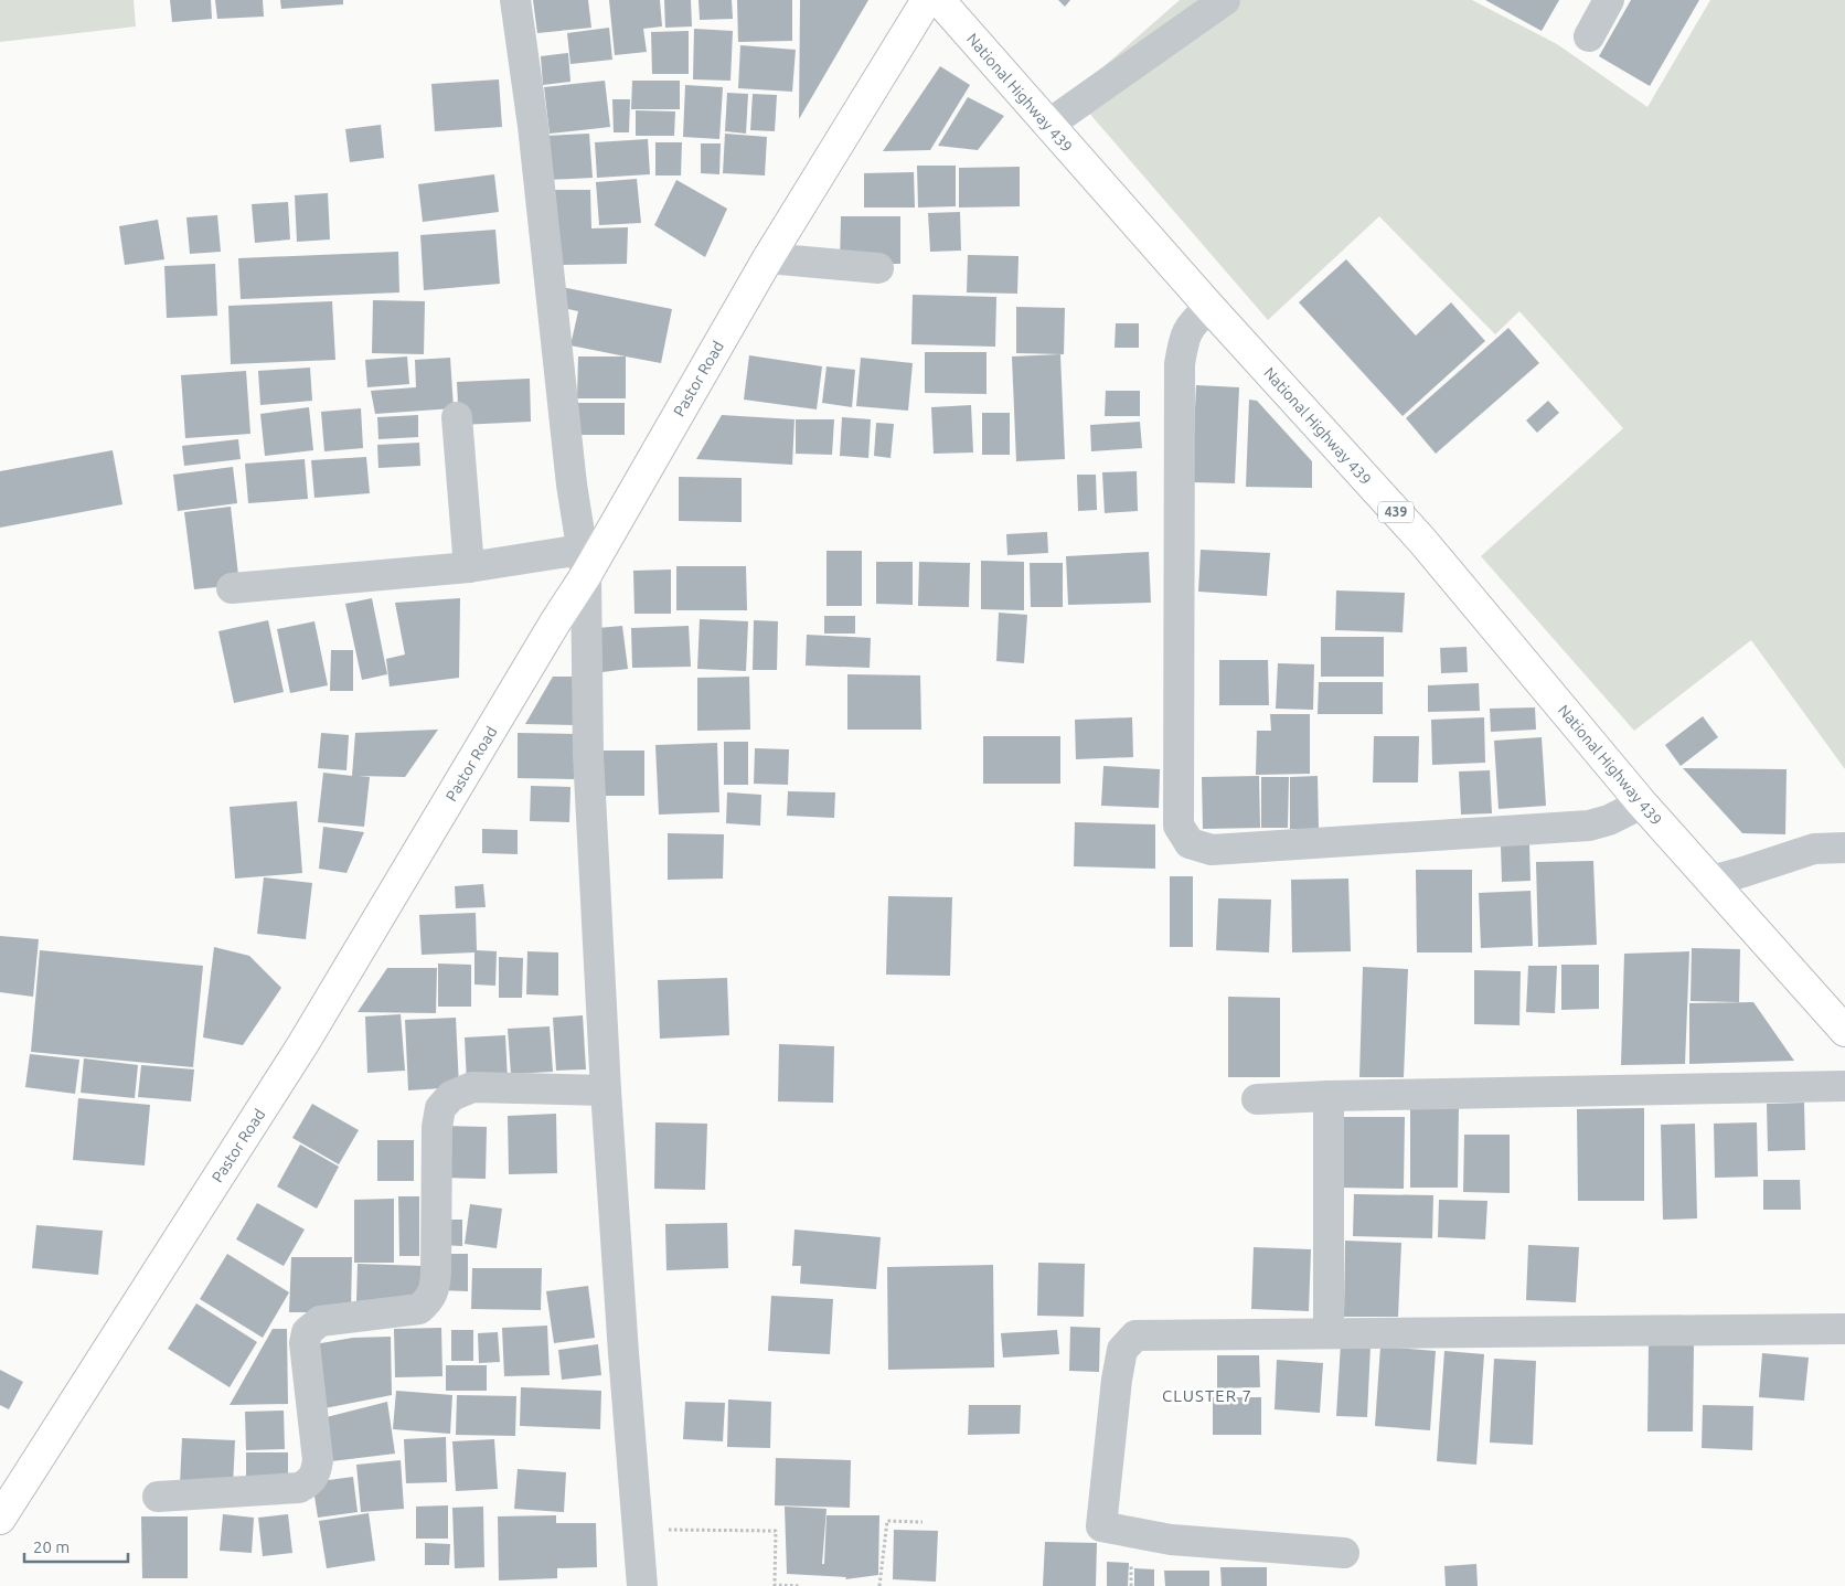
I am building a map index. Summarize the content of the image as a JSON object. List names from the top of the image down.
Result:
{
  "streets": {
    "main road": ["National Highway 439", "Pastor Road", "439"]
  },
  "districts": ["CLUSTER 7"],
  "scale_bar": "20 m"
}
